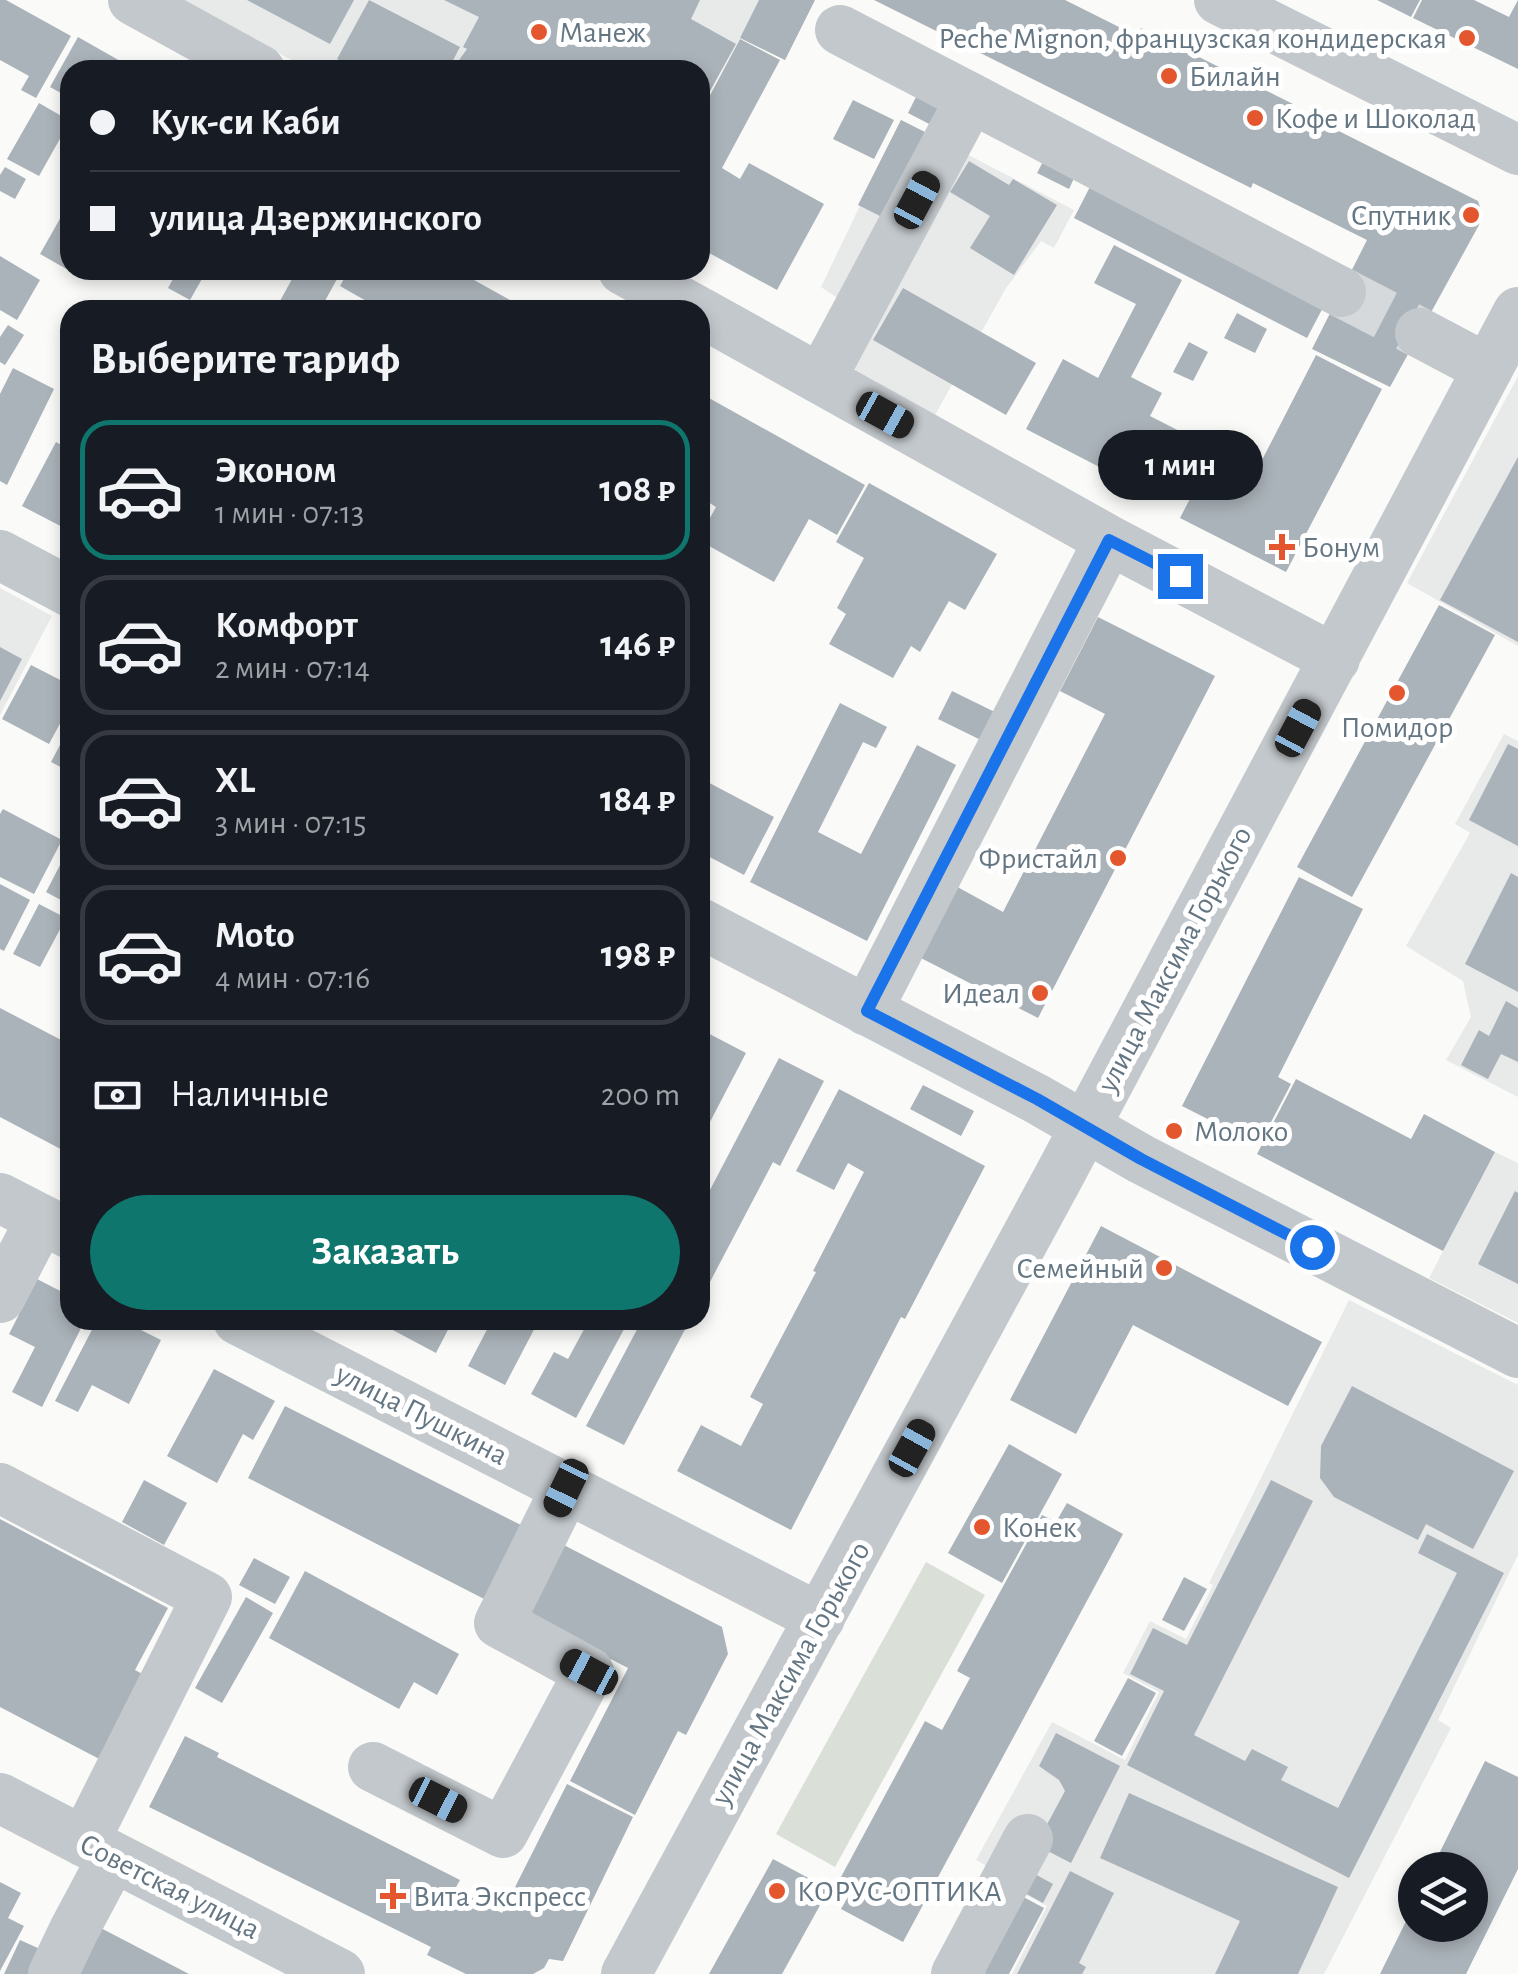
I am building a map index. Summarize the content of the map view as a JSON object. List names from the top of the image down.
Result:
{
  "streets": {
    "street": ["улица Максима Горького", "улица Пушкина", "Советская улица"]
  },
  "crossings": [
    ["улица Максима Горького", "улица Пушкина"]
  ],
  "places": {
    "other": [
      "Манеж",
      "Peche Mignon, французская кондидерская",
      "Билайн",
      "Кофе и Шоколад",
      "Спутник",
      "Помидор",
      "Фристайл",
      "Идеал",
      "Молоко",
      "Семейный",
      "Конек",
      "КОРУС-ОПТИКА"
    ],
    "health": ["Бонум", "Вита Экспресс"]
  },
  "page": {
    "banner": ["Кук-си Каби", "улица Дзержинского"],
    "heading": "Выберите тариф",
    "list": [
      {
        "name": "Эконом",
        "note": "1 мин · 07:13",
        "value": "108 ₽"
      },
      {
        "name": "Комфорт",
        "note": "2 мин · 07:14",
        "value": "146 ₽"
      },
      {
        "name": "XL",
        "note": "3 мин · 07:15",
        "value": "184 ₽"
      },
      {
        "name": "Moto",
        "note": "4 мин · 07:16",
        "value": "198 ₽"
      }
    ],
    "bubble": "1 мин",
    "pay": ["Наличные", "200 m"],
    "buttons": "Заказать"
  }
}
